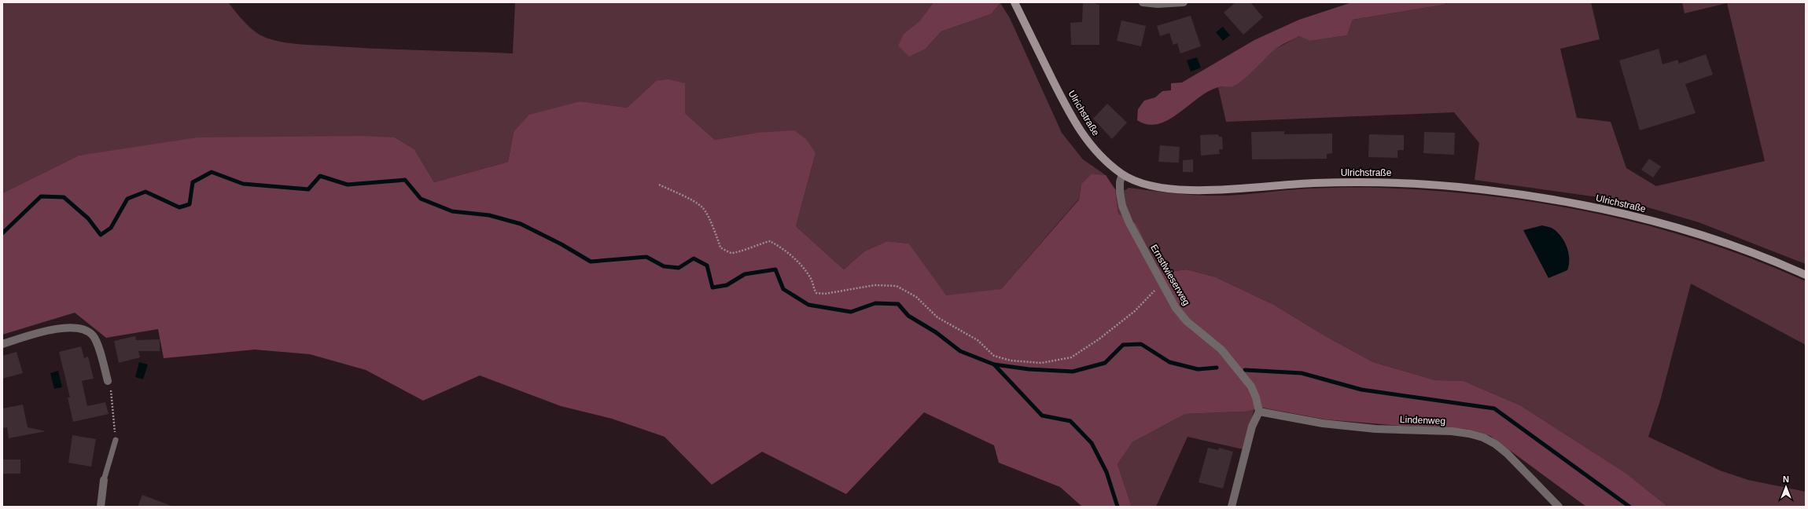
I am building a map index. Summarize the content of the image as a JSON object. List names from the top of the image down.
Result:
{
  "streets": {
    "street": ["Ulrichstraße", "Ernstlwieserweg", "Lindenweg"]
  },
  "crossings": [
    ["Ulrichstraße", "Ernstlwieserweg"],
    ["Ernstlwieserweg", "Lindenweg"]
  ],
  "north": "top"
}
